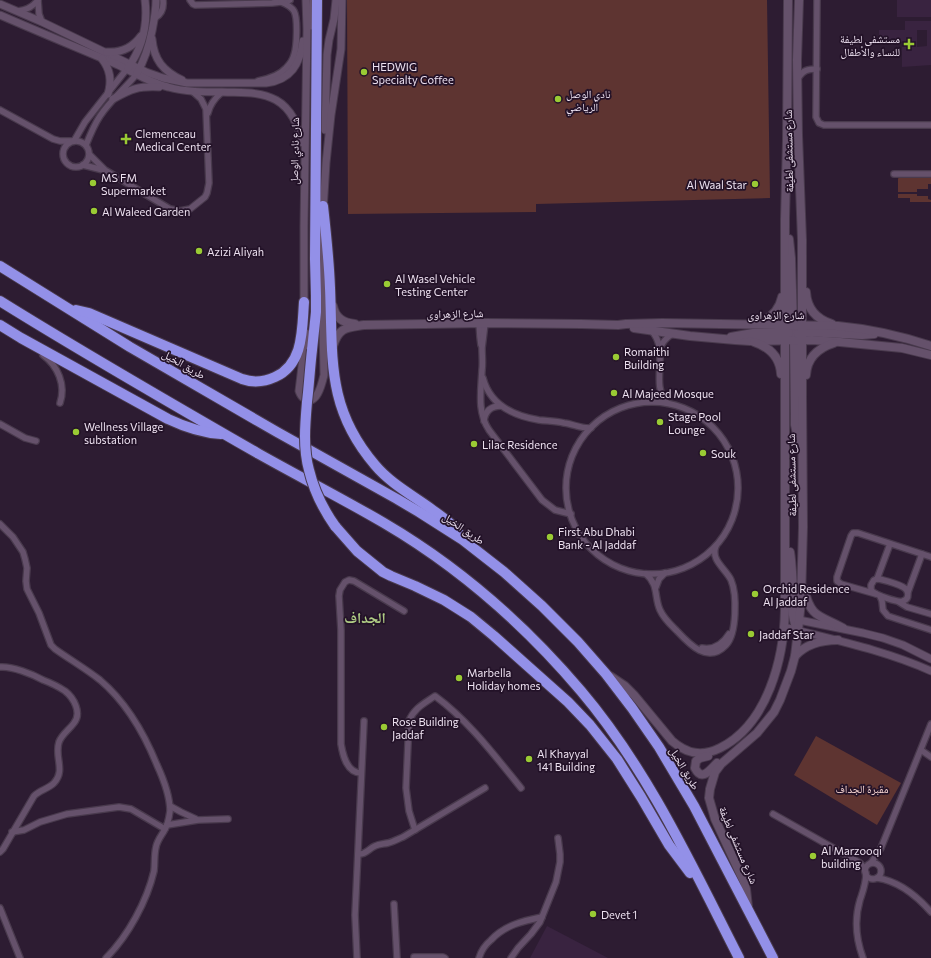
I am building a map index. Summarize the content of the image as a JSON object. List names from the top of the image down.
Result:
{
  "streets": {
    "highway": ["طريق الخيل"],
    "main road": ["شارع مستشفى لطيفة", "شارع الزهراوى"],
    "street": ["شارع نادي الوصل"]
  },
  "crossings": [
    ["شارع مستشفى لطيفة", "شارع الزهراوى"],
    ["شارع مستشفى لطيفة", "طريق الخيل"]
  ],
  "districts": ["الجداف"],
  "parks": ["مقبرة الجداف"],
  "places": {
    "health": ["مستشفى لطيفة للنساء والأطفال", "Clemenceau Medical Center"],
    "other": [
      "HEDWIG Specialty Coffee",
      "نادي الوصل الرياضي",
      "MS FM Supermarket",
      "Al Waal Star",
      "Al Waleed Garden",
      "Azizi Aliyah",
      "Al Wasel Vehicle Testing Center",
      "Romaithi Building",
      "Al Majeed Mosque",
      "Stage Pool Lounge",
      "Wellness Village substation",
      "Lilac Residence",
      "Souk",
      "First Abu Dhabi Bank - Al Jaddaf",
      "Orchid Residence Al Jaddaf",
      "Jaddaf Star",
      "Marbella Holiday homes",
      "Rose Building Jaddaf",
      "Al Khayyal 141 Building",
      "Al Marzooqi building",
      "Devet 1"
    ]
  }
}
